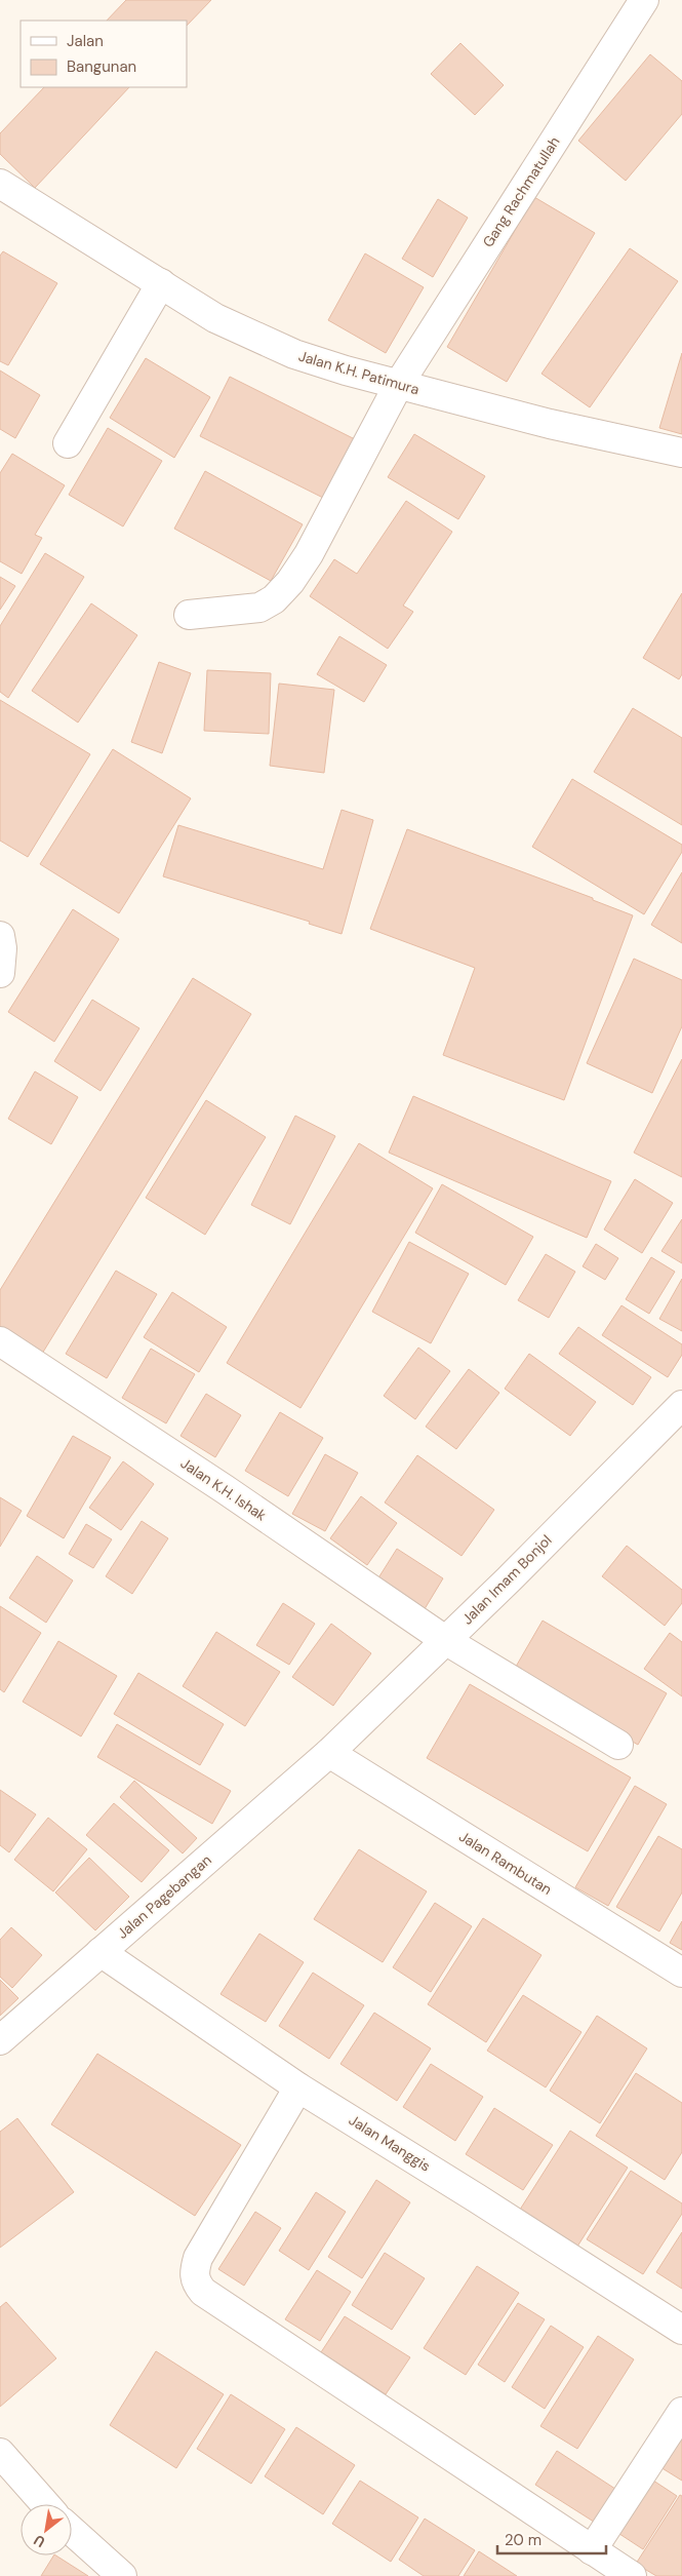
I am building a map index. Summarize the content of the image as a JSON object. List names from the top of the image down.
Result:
{
  "streets": {
    "street": [
      "Gang Rachmatullah",
      "Jalan K.H. Patimura",
      "Jalan K.H. Ishak",
      "Jalan Imam Bonjol",
      "Jalan Rambutan",
      "Jalan Pagebangan",
      "Jalan Manggis"
    ]
  },
  "crossings": [
    ["Gang Rachmatullah", "Jalan K.H. Patimura"],
    ["Jalan K.H. Ishak", "Jalan Imam Bonjol"],
    ["Jalan Imam Bonjol", "Jalan Rambutan"],
    ["Jalan Imam Bonjol", "Jalan Pagebangan"],
    ["Jalan Rambutan", "Jalan Pagebangan"],
    ["Jalan Pagebangan", "Jalan Manggis"]
  ],
  "legend": ["Jalan", "Bangunan"],
  "scale_bar": "20 m",
  "north": "bottom left"
}
